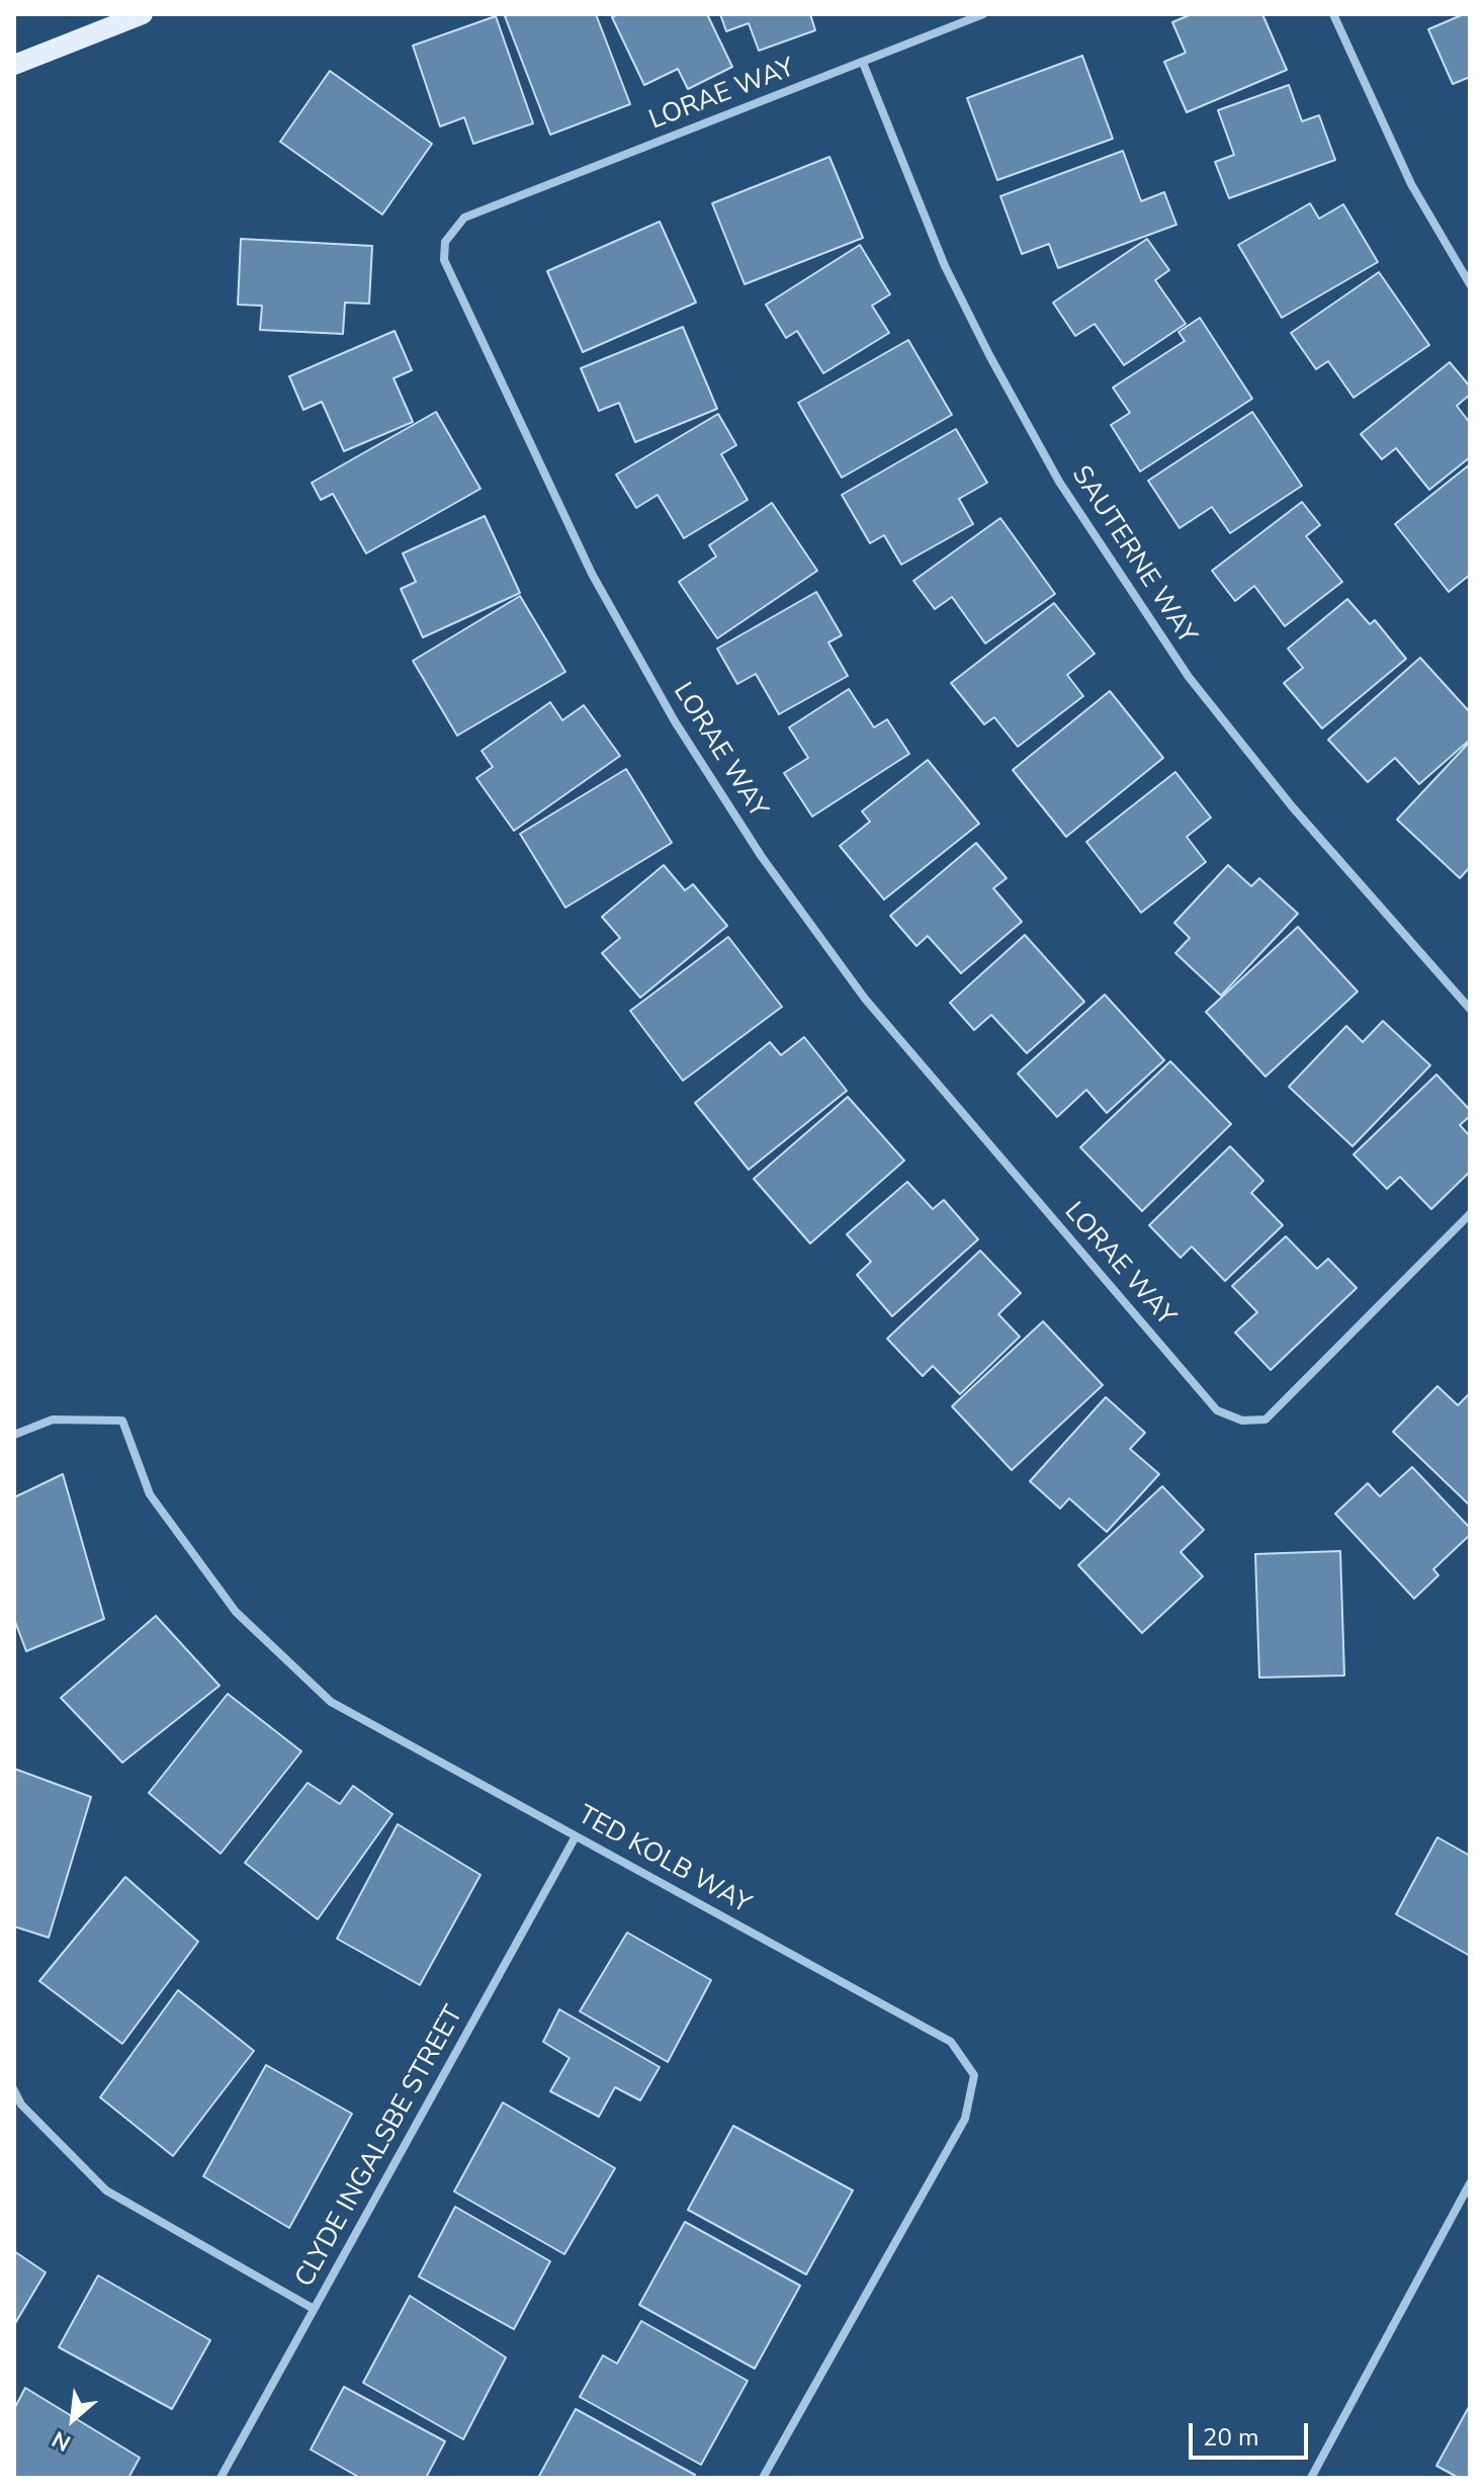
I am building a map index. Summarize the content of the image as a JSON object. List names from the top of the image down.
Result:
{
  "streets": {
    "street": [
      "LORAE WAY",
      "SAUTERNE WAY",
      "TED KOLB WAY",
      "CLYDE INGALSBE STREET"
    ]
  },
  "crossings": [
    ["LORAE WAY", "SAUTERNE WAY"],
    ["TED KOLB WAY", "CLYDE INGALSBE STREET"]
  ],
  "scale_bar": "20 m",
  "north": "bottom left"
}
